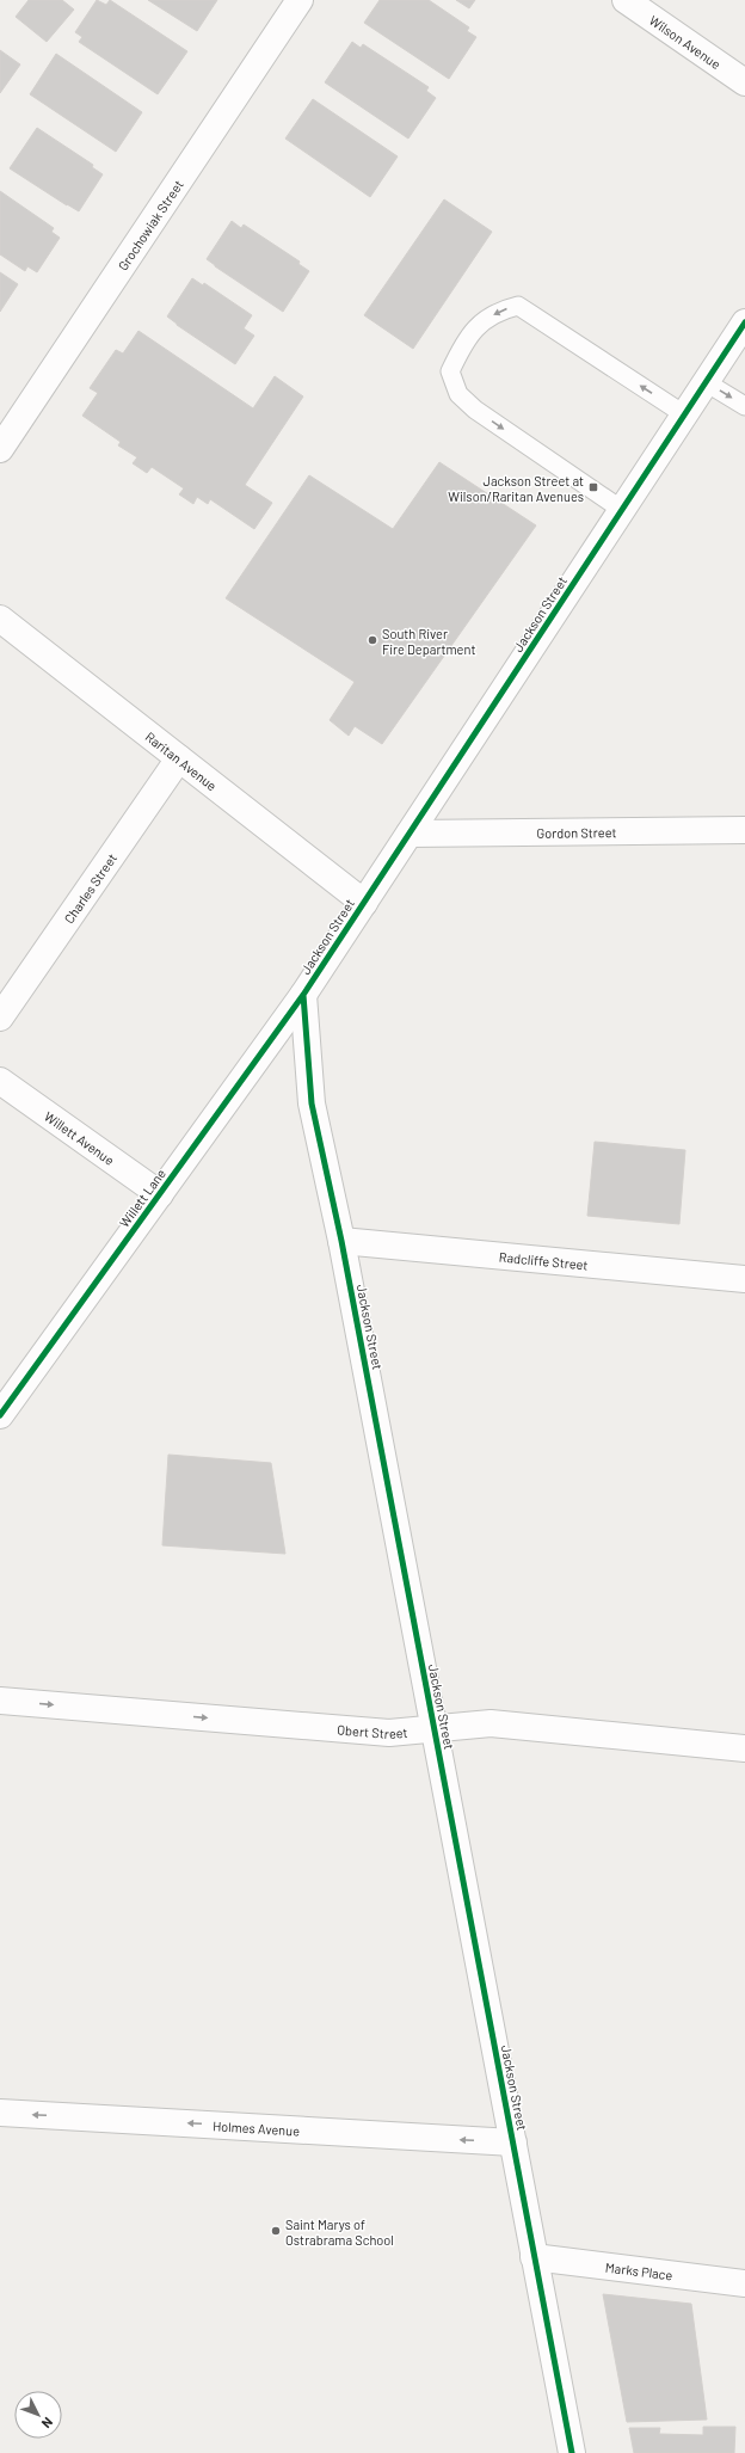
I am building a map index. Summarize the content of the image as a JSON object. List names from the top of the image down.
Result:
{
  "streets": {
    "street": [
      "Wilson Avenue",
      "Grochowiak Street",
      "Jackson Street",
      "Raritan Avenue",
      "Gordon Street",
      "Charles Street",
      "Willett Avenue",
      "Willett Lane",
      "Radcliffe Street",
      "Obert Street",
      "Holmes Avenue",
      "Marks Place"
    ]
  },
  "crossings": [
    ["Jackson Street", "Raritan Avenue"],
    ["Jackson Street", "Gordon Street"],
    ["Jackson Street", "Willett Lane"],
    ["Jackson Street", "Radcliffe Street"],
    ["Jackson Street", "Obert Street"],
    ["Jackson Street", "Holmes Avenue"],
    ["Jackson Street", "Marks Place"],
    ["Raritan Avenue", "Charles Street"],
    ["Willett Avenue", "Willett Lane"]
  ],
  "one_way": ["Obert Street", "Holmes Avenue"],
  "places": {
    "transit": ["Jackson Street at Wilson/Raritan Avenues"],
    "other": ["South River Fire Department", "Saint Marys of Ostrabrama School"]
  },
  "north": "bottom right"
}
